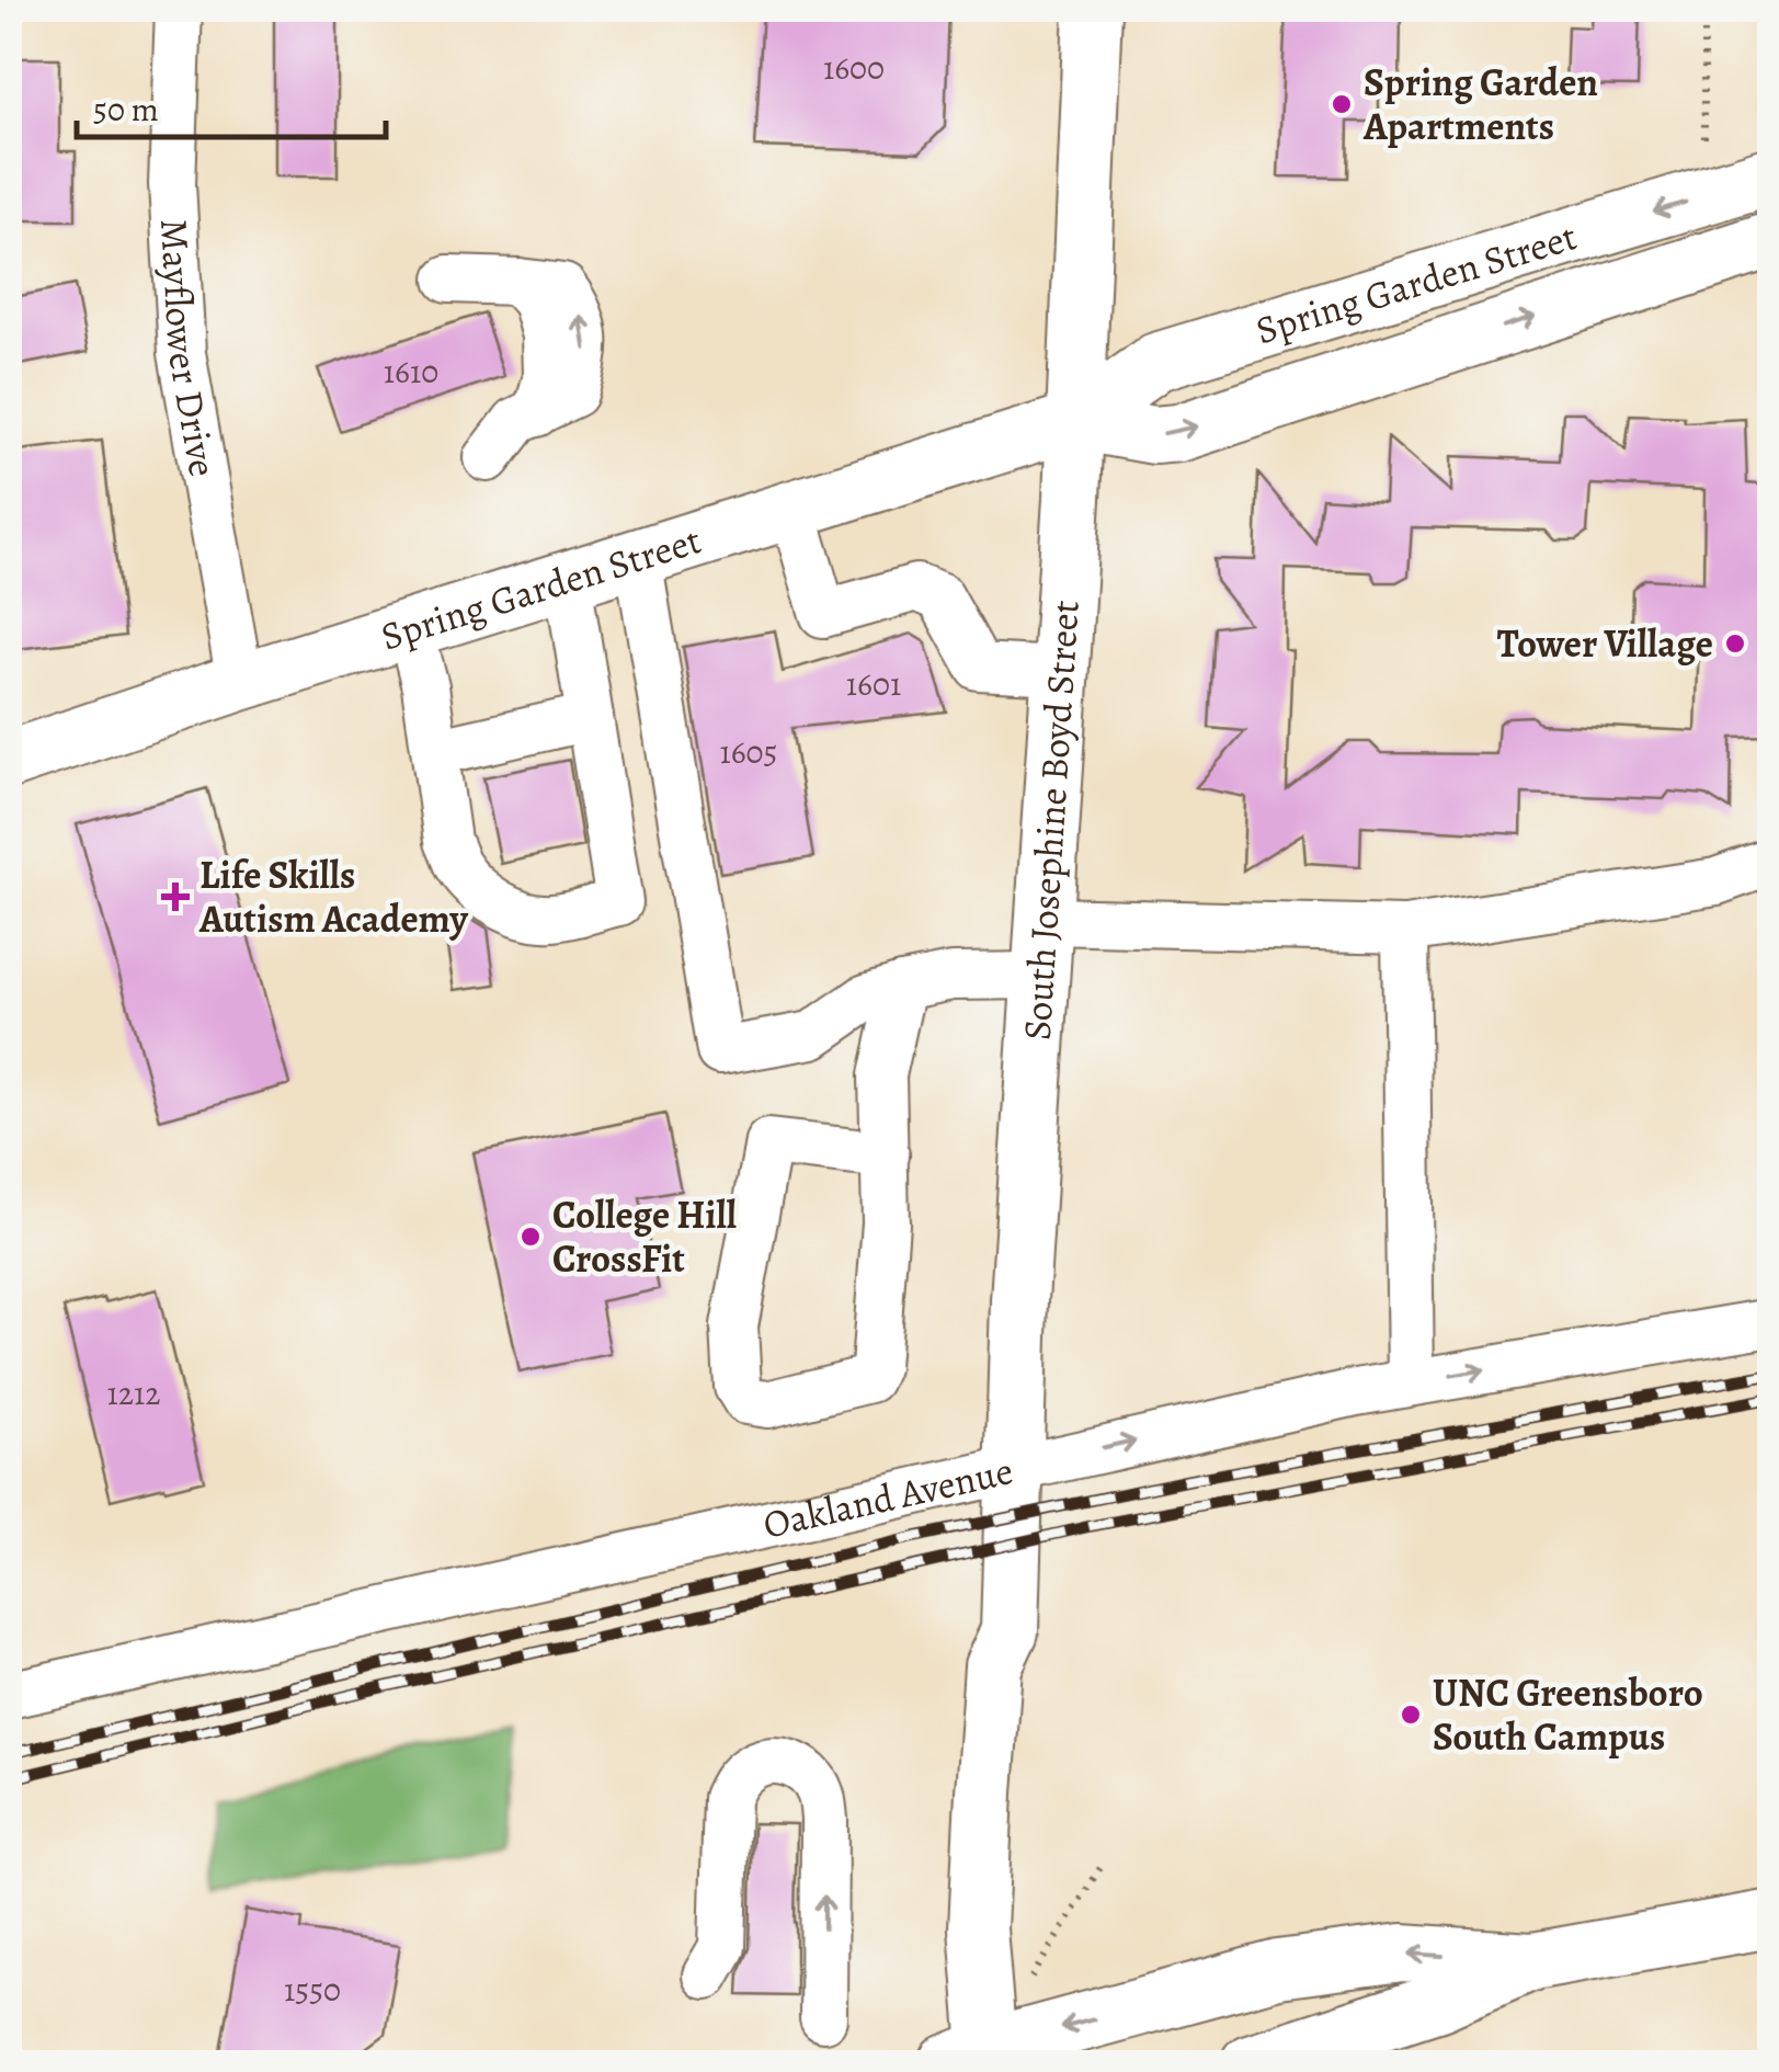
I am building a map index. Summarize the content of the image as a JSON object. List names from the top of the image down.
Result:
{
  "streets": {
    "main road": ["Spring Garden Street", "South Josephine Boyd Street"],
    "street": ["Mayflower Drive", "Oakland Avenue"]
  },
  "crossings": [
    ["Spring Garden Street", "Mayflower Drive"],
    ["Spring Garden Street", "South Josephine Boyd Street"],
    ["South Josephine Boyd Street", "Oakland Avenue"]
  ],
  "one_way": ["Oakland Avenue"],
  "places": {
    "other": [
      "Spring Garden Apartments",
      "Tower Village",
      "College Hill CrossFit",
      "UNC Greensboro South Campus"
    ],
    "health": ["Life Skills Autism Academy"]
  },
  "house_numbers": [
    "1600",
    "1610",
    "1601",
    "1605",
    "1212",
    "1550"
  ],
  "scale_bar": "50 m"
}
